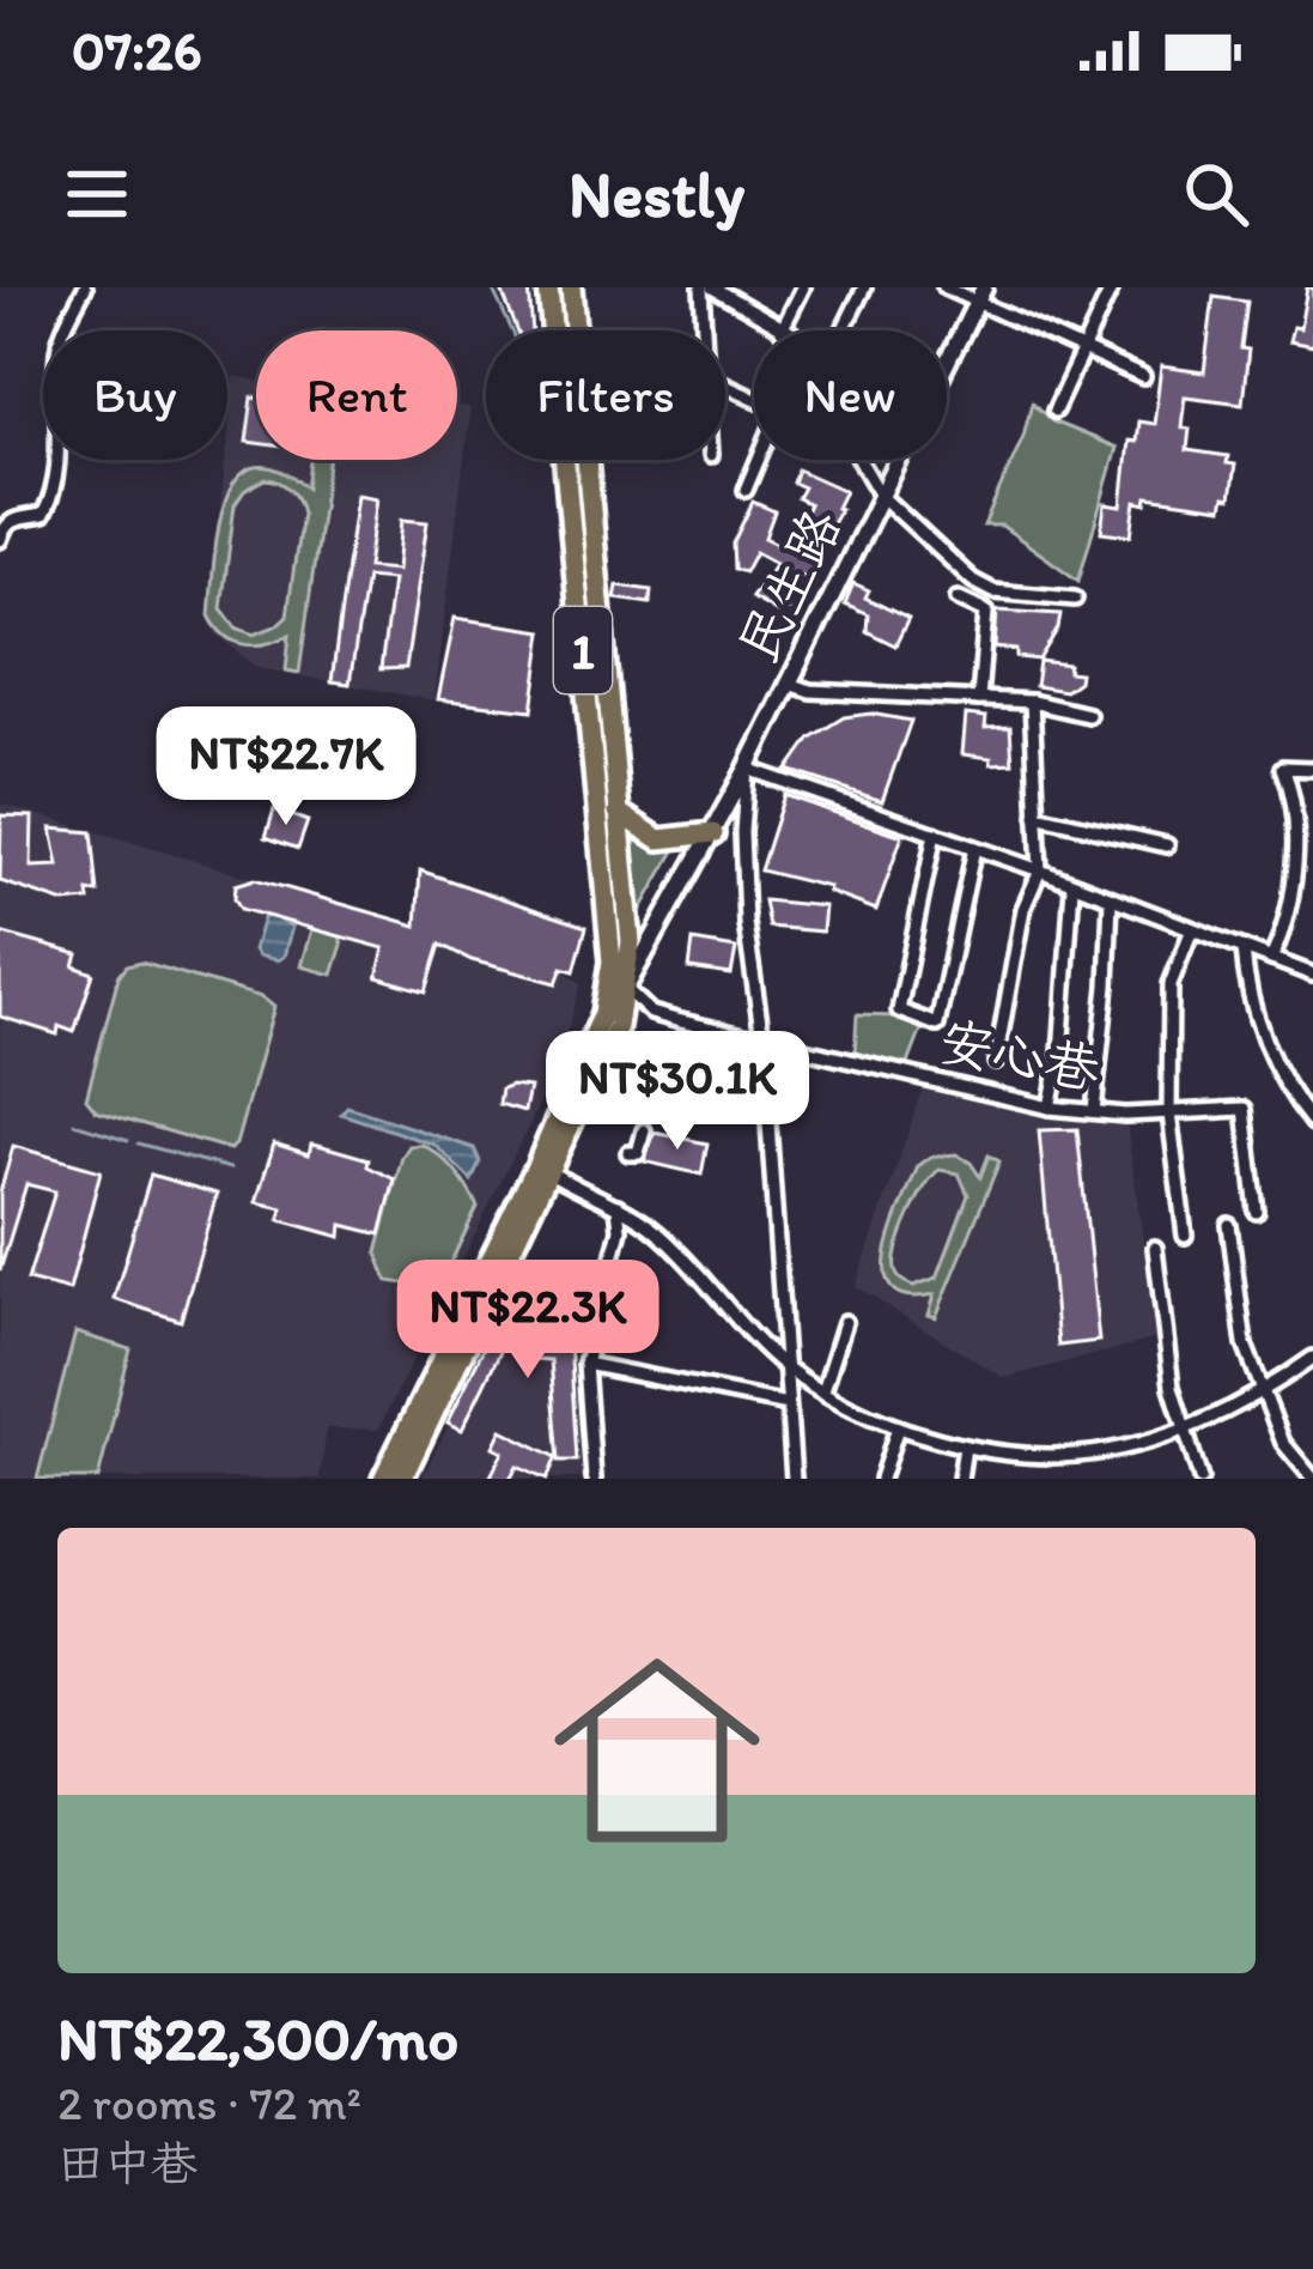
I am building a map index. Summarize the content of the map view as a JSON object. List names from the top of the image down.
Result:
{
  "streets": {
    "main road": ["1"],
    "street": ["民生路", "安心巷"]
  },
  "crossings": [
    ["民生路", "1"],
    ["民生路", "安心巷"],
    ["1", "安心巷"]
  ],
  "page": {
    "status": "07:26",
    "header": "Nestly",
    "chip": [
      "Buy",
      "Rent",
      "Filters",
      "New"
    ],
    "price": ["NT$22.7K", "NT$30.1K", "NT$22.3K"],
    "list": [
      {
        "name": "NT$22,300/mo",
        "note": "2 rooms · 72 m² · 田中巷"
      }
    ]
  }
}
